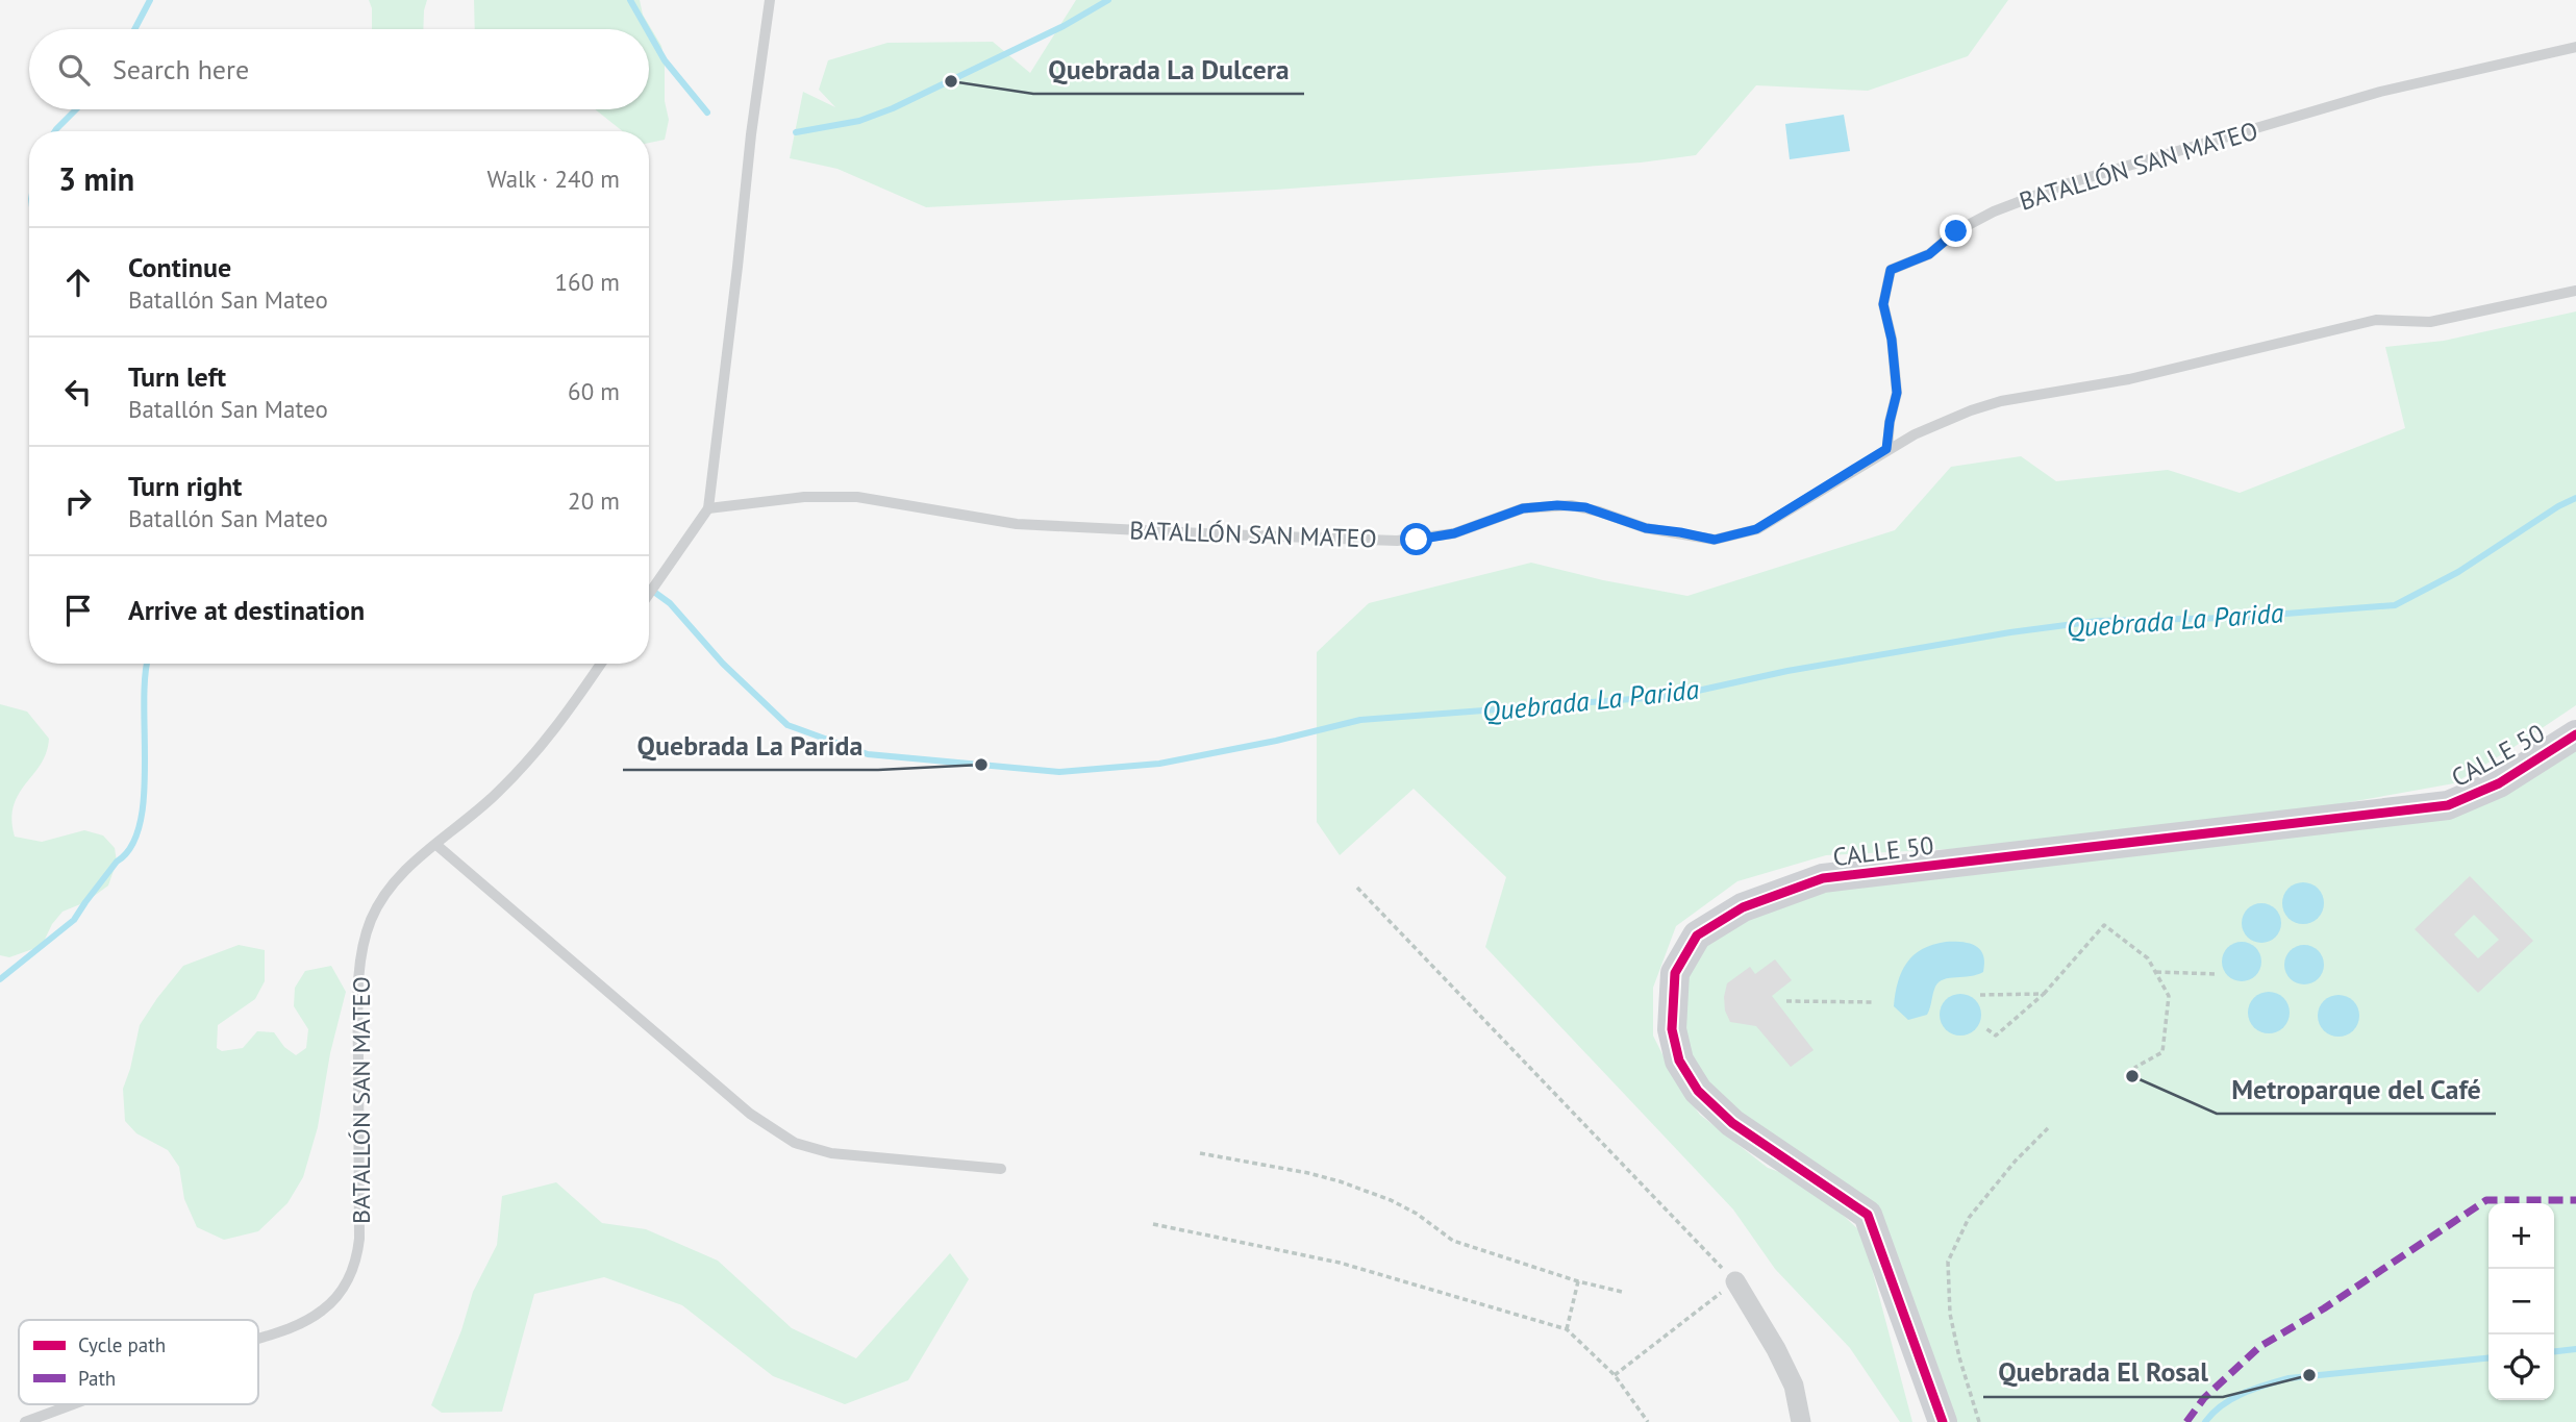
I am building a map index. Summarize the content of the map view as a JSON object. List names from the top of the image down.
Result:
{
  "streets": {
    "street": ["CALLE 50"],
    "lane": ["BATALLÓN SAN MATEO"]
  },
  "water": ["Quebrada La Parida"],
  "places": [
    "Quebrada La Dulcera",
    "Quebrada La Parida",
    "Metroparque del Café",
    "Quebrada El Rosal"
  ],
  "legend": ["Cycle path", "Path"],
  "page": {
    "search": "Search here",
    "heading": ["3 min", "Walk · 240 m"],
    "list": [
      ["Continue", "Batallón San Mateo", "160 m"],
      ["Turn left", "Batallón San Mateo", "60 m"],
      ["Turn right", "Batallón San Mateo", "20 m"],
      "Arrive at destination"
    ],
    "map_buttons": ["+", "−"]
  }
}
